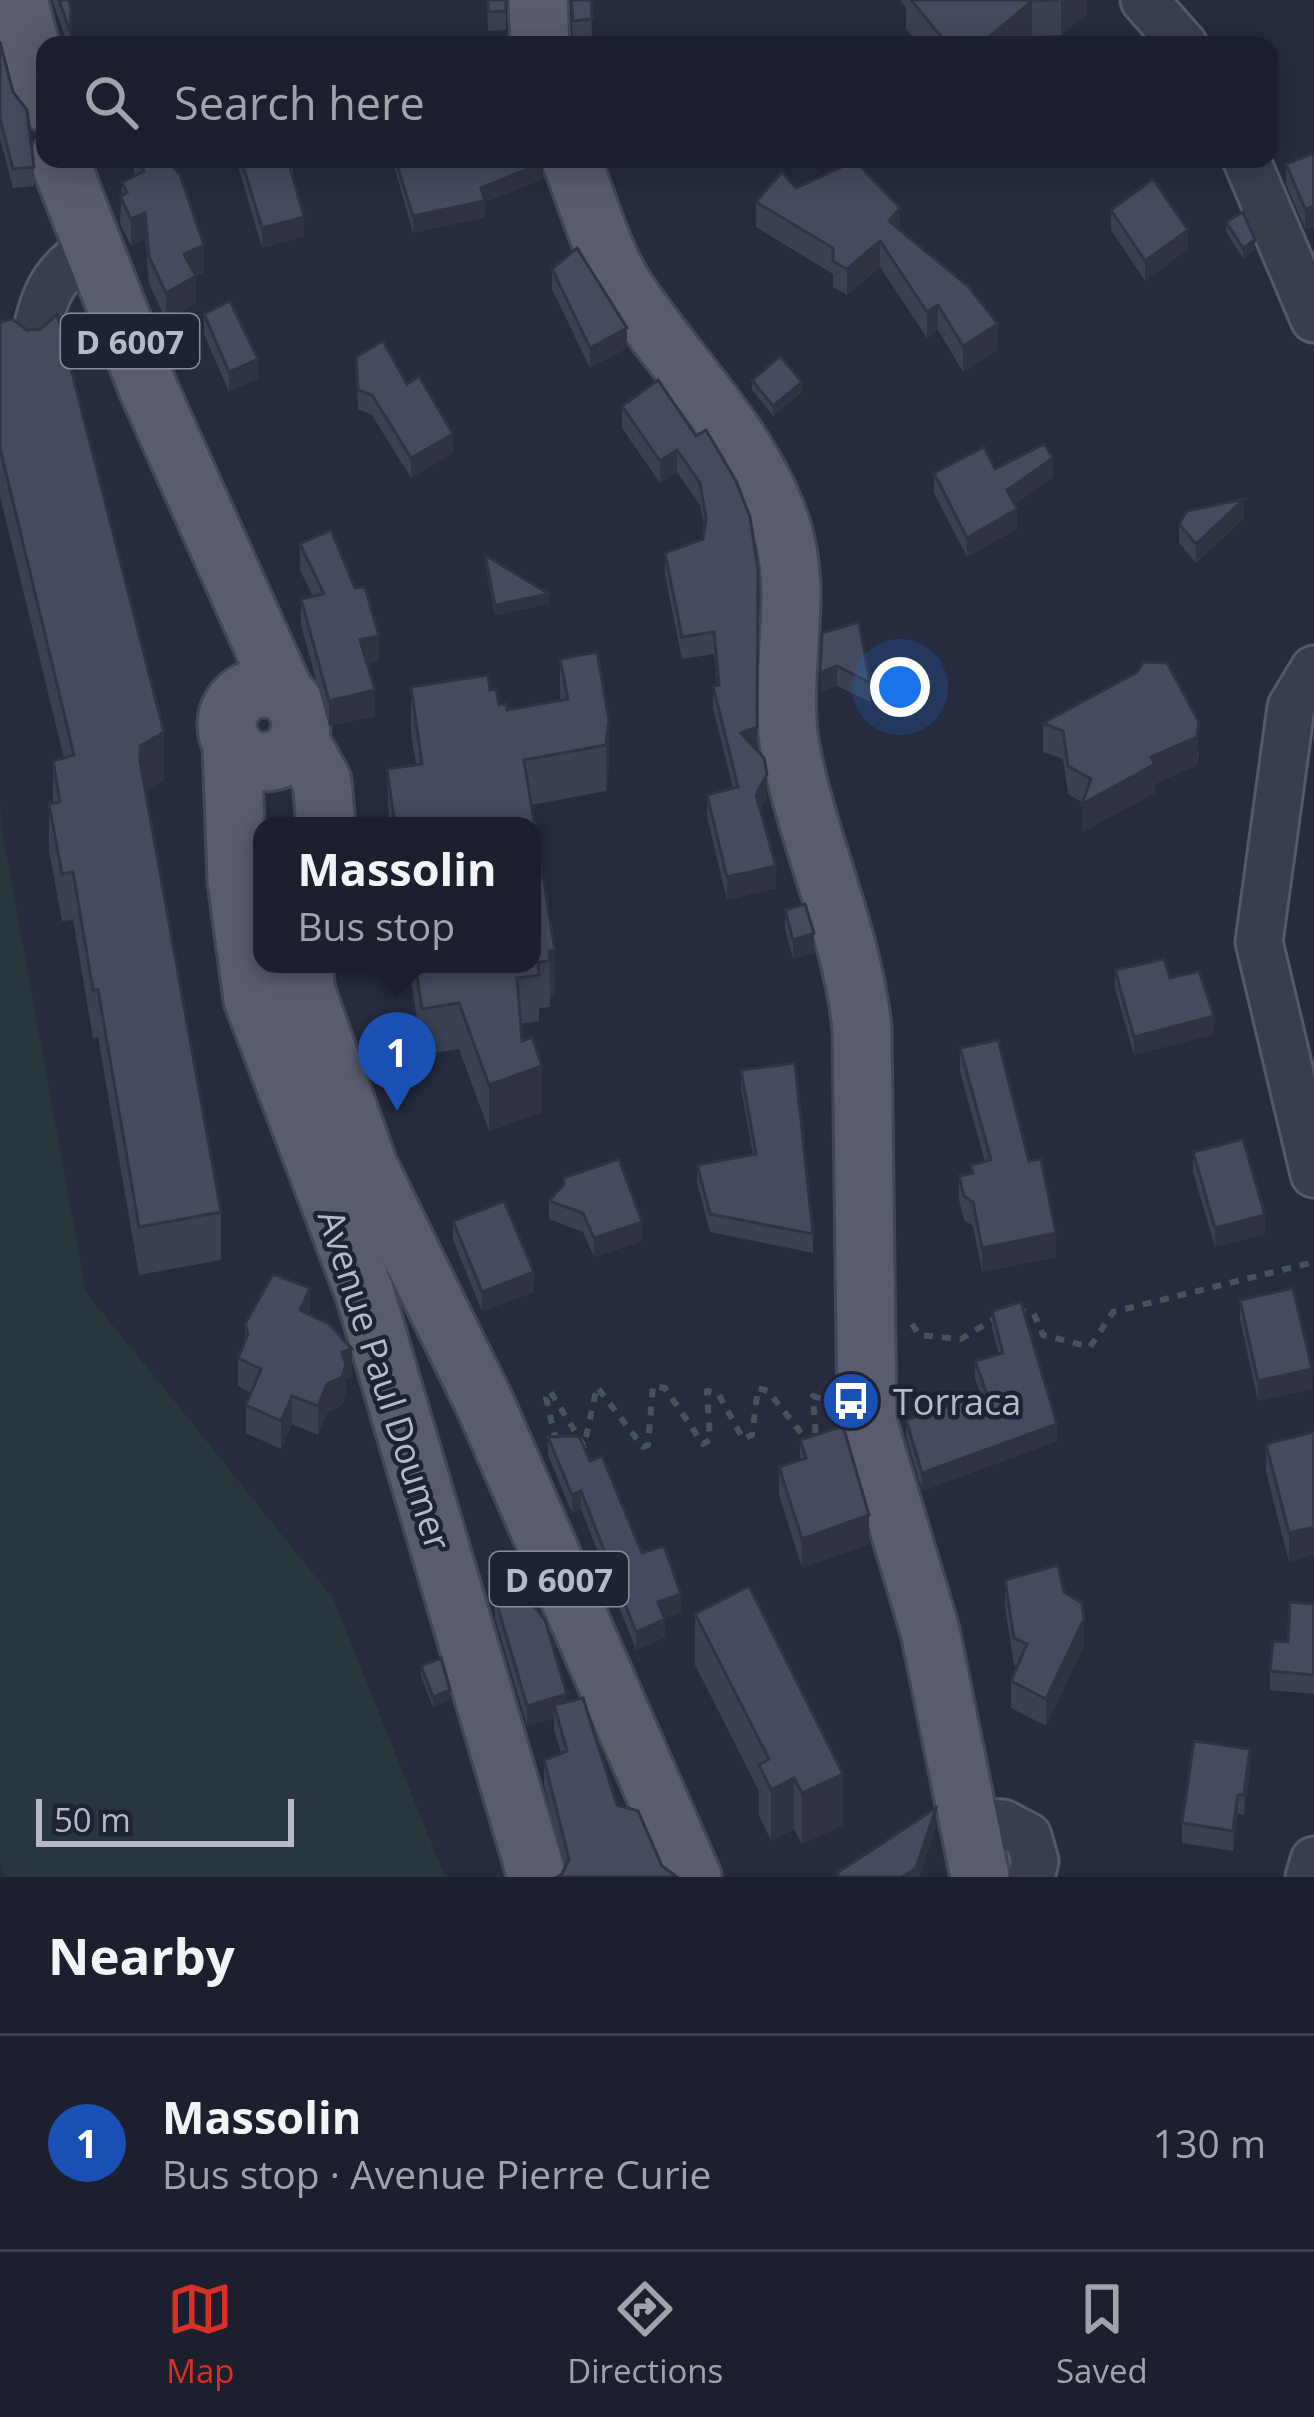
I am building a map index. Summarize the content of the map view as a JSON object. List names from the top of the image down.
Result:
{
  "streets": {
    "main road": ["D 6007", "Avenue Paul Doumer"]
  },
  "crossings": [
    ["D 6007", "Avenue Paul Doumer"]
  ],
  "places": {
    "bus stop": ["Torraca"]
  },
  "scale_bar": "50 m",
  "page": {
    "search": "Search here",
    "popup": ["Massolin", "Bus stop"],
    "pins": "1",
    "scale": "50 m",
    "heading": "Nearby",
    "list": [
      {
        "mark": "1",
        "name": "Massolin",
        "note": "Bus stop · Avenue Pierre Curie",
        "value": "130 m"
      }
    ],
    "nav": ["Map", "Directions", "Saved"]
  }
}
